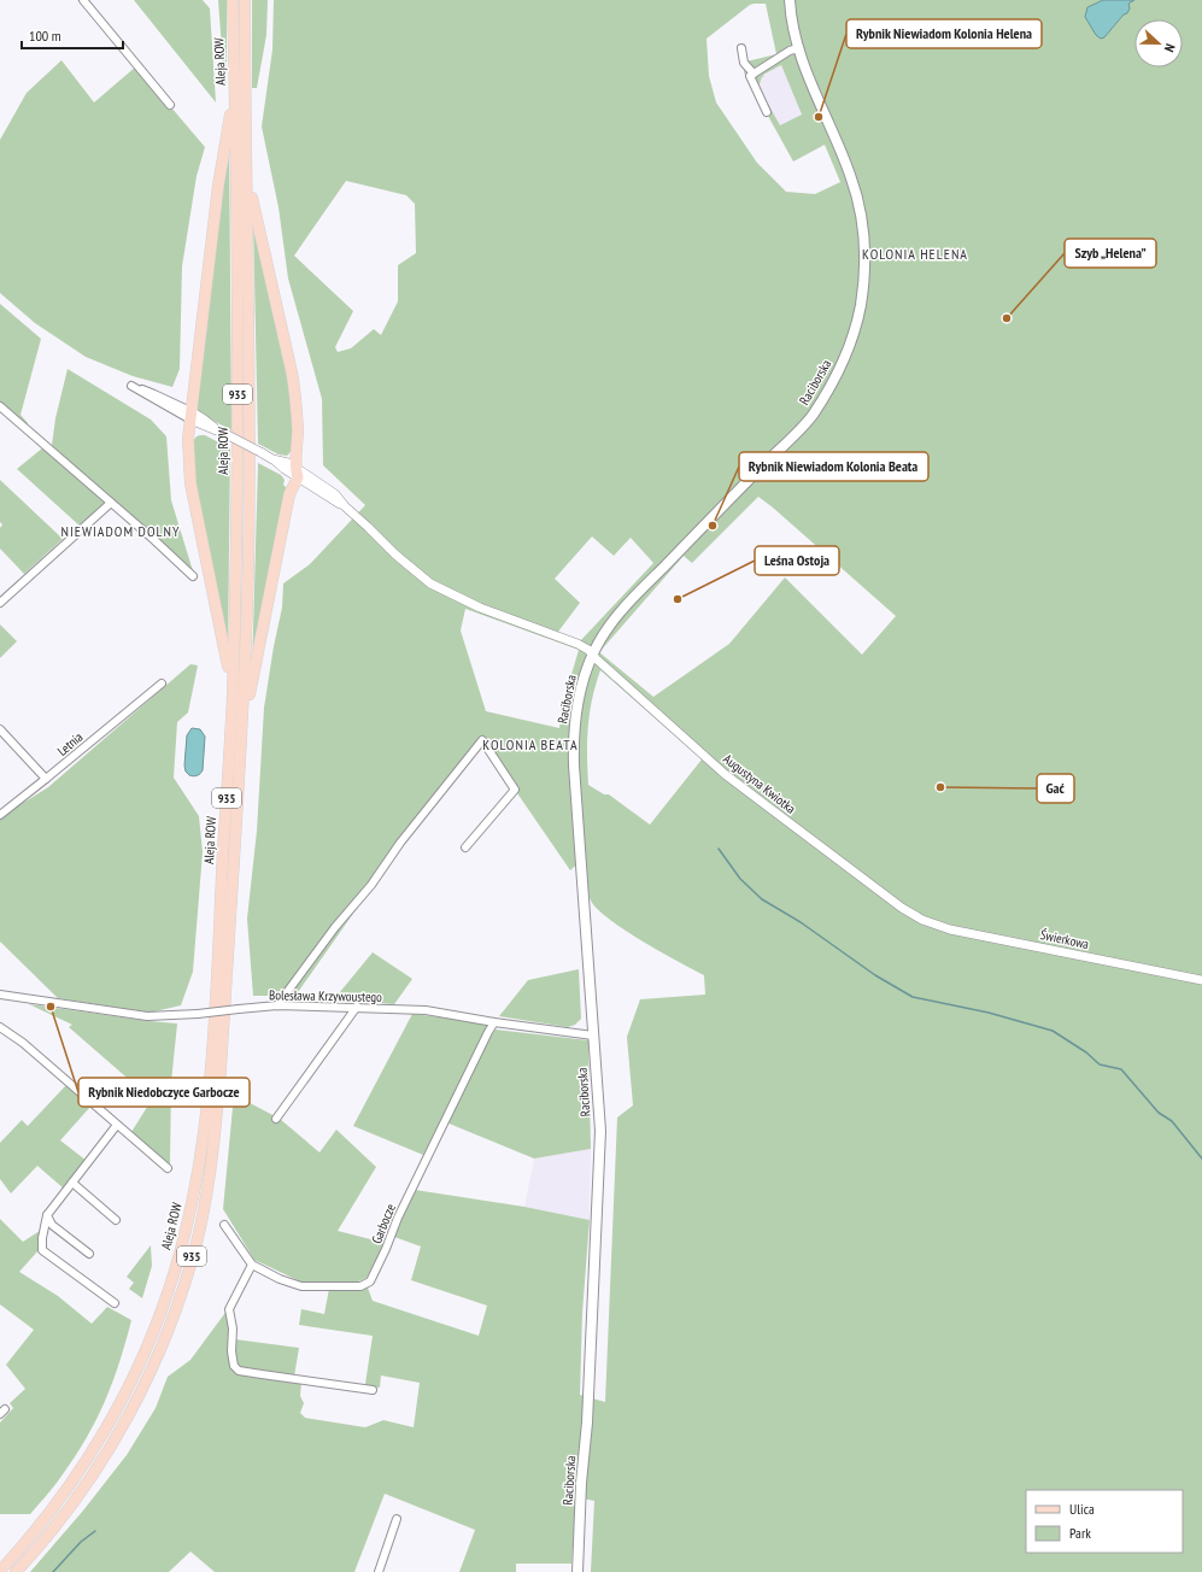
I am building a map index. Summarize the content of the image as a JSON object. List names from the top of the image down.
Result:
{
  "streets": {
    "main road": ["Aleja ROW", "Raciborska", "935"],
    "street": [
      "Letnia",
      "Augustyna Kwiotka",
      "Świerkowa",
      "Bolesława Krzywoustego",
      "Garbocze"
    ]
  },
  "crossings": [
    ["Raciborska", "Augustyna Kwiotka"],
    ["Raciborska", "Bolesława Krzywoustego"],
    ["Augustyna Kwiotka", "Świerkowa"],
    ["Bolesława Krzywoustego", "Garbocze"]
  ],
  "districts": ["KOLONIA HELENA", "NIEWIADOM DOLNY", "KOLONIA BEATA"],
  "places": [
    "Rybnik Niewiadom Kolonia Helena",
    "Szyb „Helena”",
    "Rybnik Niewiadom Kolonia Beata",
    "Leśna Ostoja",
    "Gać",
    "Rybnik Niedobczyce Garbocze"
  ],
  "legend": ["Ulica", "Park"],
  "scale_bar": "100 m",
  "north": "right"
}
